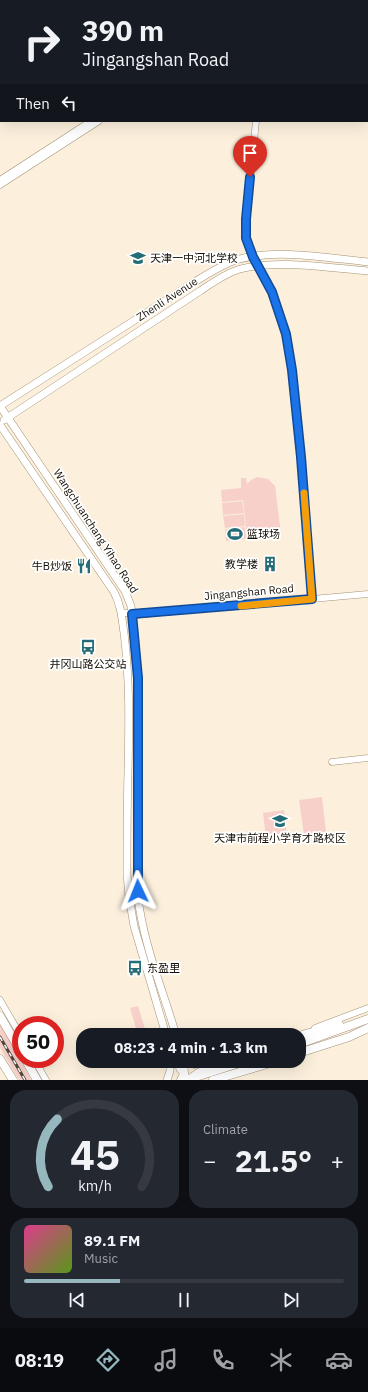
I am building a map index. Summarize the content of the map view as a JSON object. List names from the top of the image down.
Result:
{
  "streets": {
    "main road": ["Zhenli Avenue", "Wangchuanchang Yihao Road"],
    "street": ["Jingangshan Road"]
  },
  "crossings": [
    ["Zhenli Avenue", "Wangchuanchang Yihao Road"],
    ["Wangchuanchang Yihao Road", "Jingangshan Road"]
  ],
  "places": {
    "school or university": ["天津一中河北学校", "天津市前程小学育才路校区"],
    "sports": ["篮球场"],
    "building": ["教学楼"],
    "restaurant": ["牛B炒饭"],
    "bus stop": ["井冈山路公交站", "东盈里"]
  },
  "page": {
    "turn": ["390 m", "Jingangshan Road"],
    "then": "Then",
    "limit": "50",
    "trip": "08:23 · 4 min · 1.3 km",
    "tile": "Climate",
    "heat": ["−", "21.5°", "+"],
    "song": ["89.1 FM", "Music"],
    "tabs": "08:19",
    "gauge": ["45", "km/h"]
  }
}
